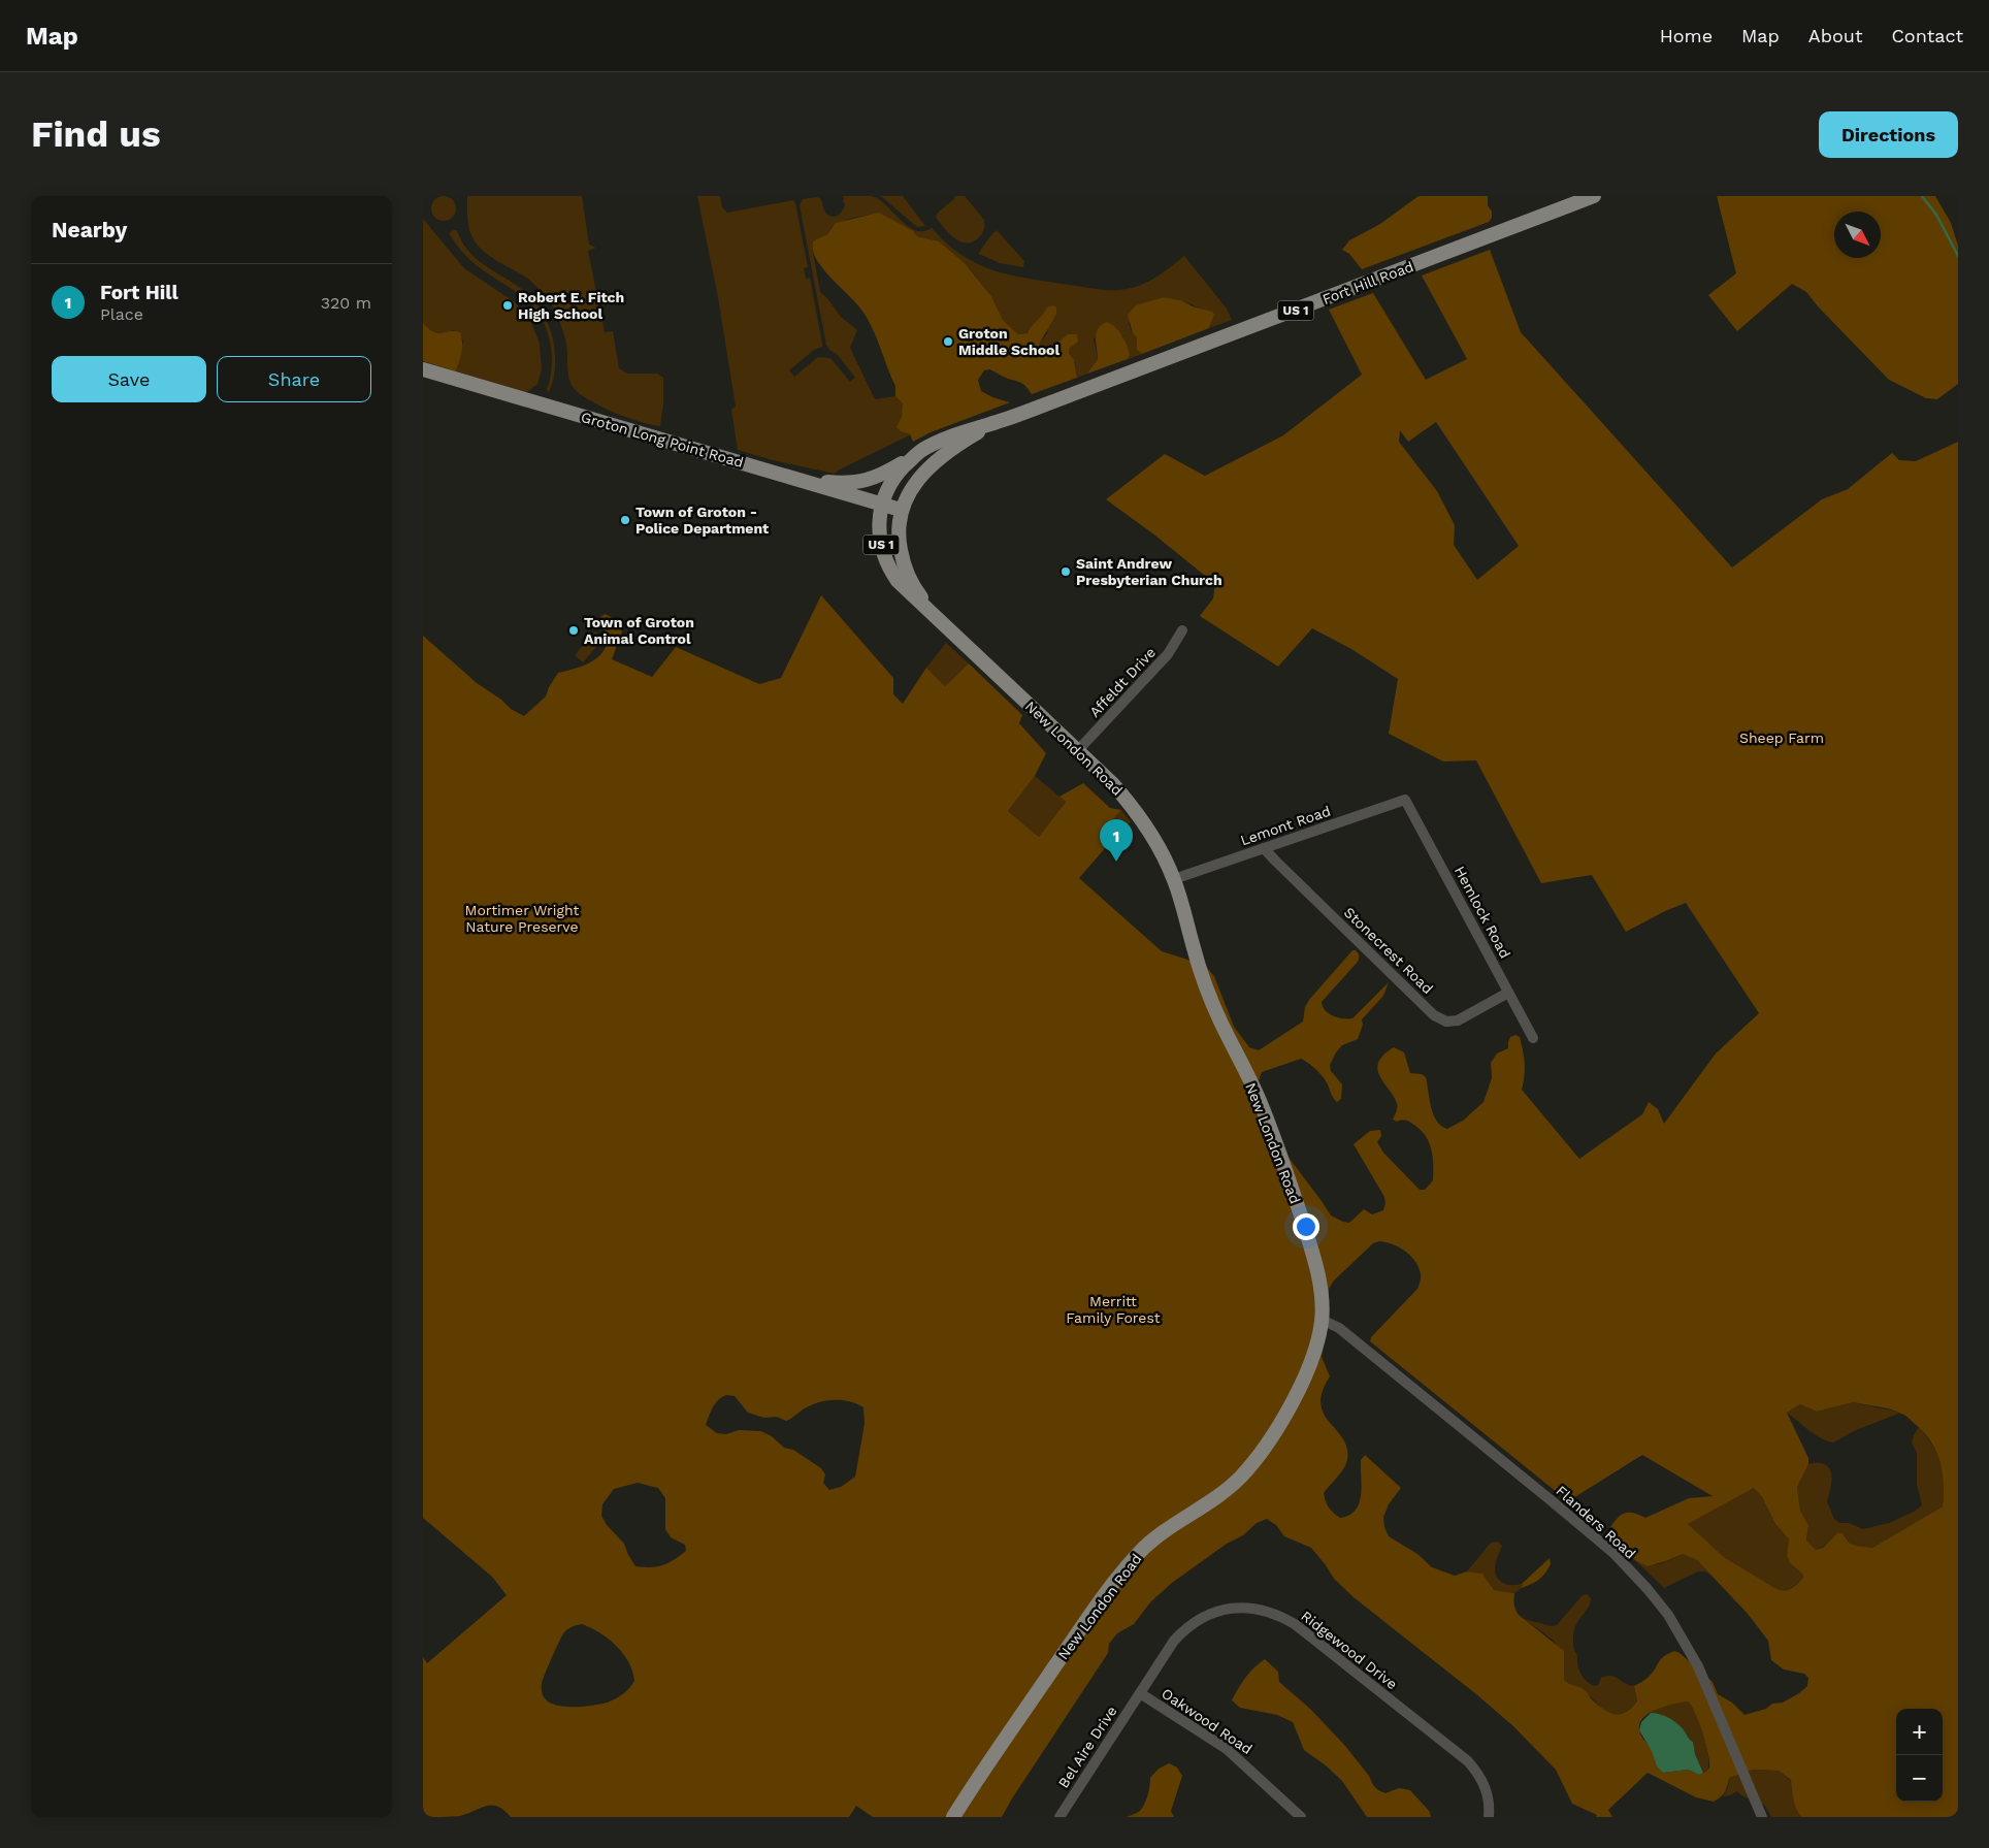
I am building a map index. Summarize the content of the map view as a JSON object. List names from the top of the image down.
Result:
{
  "streets": {
    "main road": [
      "Fort Hill Road",
      "US 1",
      "Groton Long Point Road",
      "New London Road"
    ],
    "street": [
      "Affeldt Drive",
      "Lemont Road",
      "Hemlock Road",
      "Stonecrest Road",
      "Flanders Road",
      "Ridgewood Drive",
      "Oakwood Road",
      "Bel Aire Drive"
    ]
  },
  "crossings": [
    ["Fort Hill Road", "Groton Long Point Road"],
    ["Fort Hill Road", "New London Road"],
    ["Affeldt Drive", "New London Road"],
    ["New London Road", "Lemont Road"],
    ["New London Road", "Flanders Road"],
    ["Lemont Road", "Hemlock Road"],
    ["Lemont Road", "Stonecrest Road"],
    ["Hemlock Road", "Stonecrest Road"],
    ["Ridgewood Drive", "Oakwood Road"],
    ["Ridgewood Drive", "Bel Aire Drive"],
    ["Oakwood Road", "Bel Aire Drive"]
  ],
  "parks": ["Sheep Farm", "Mortimer Wright Nature Preserve", "Merritt Family Forest"],
  "places": [
    "Robert E. Fitch High School",
    "Groton Middle School",
    "Town of Groton - Police Department",
    "Saint Andrew Presbyterian Church",
    "Town of Groton Animal Control"
  ],
  "north": "bottom right",
  "page": {
    "header": "Map",
    "nav": [
      "Home",
      "Map",
      "About",
      "Contact"
    ],
    "buttons": [
      "Directions",
      ["Save", "Share"]
    ],
    "title": "Find us",
    "heading": "Nearby",
    "list": [
      {
        "mark": "1",
        "name": "Fort Hill",
        "note": "Place",
        "value": "320 m"
      }
    ],
    "pins": "1",
    "map_buttons": ["+", "−"]
  }
}
